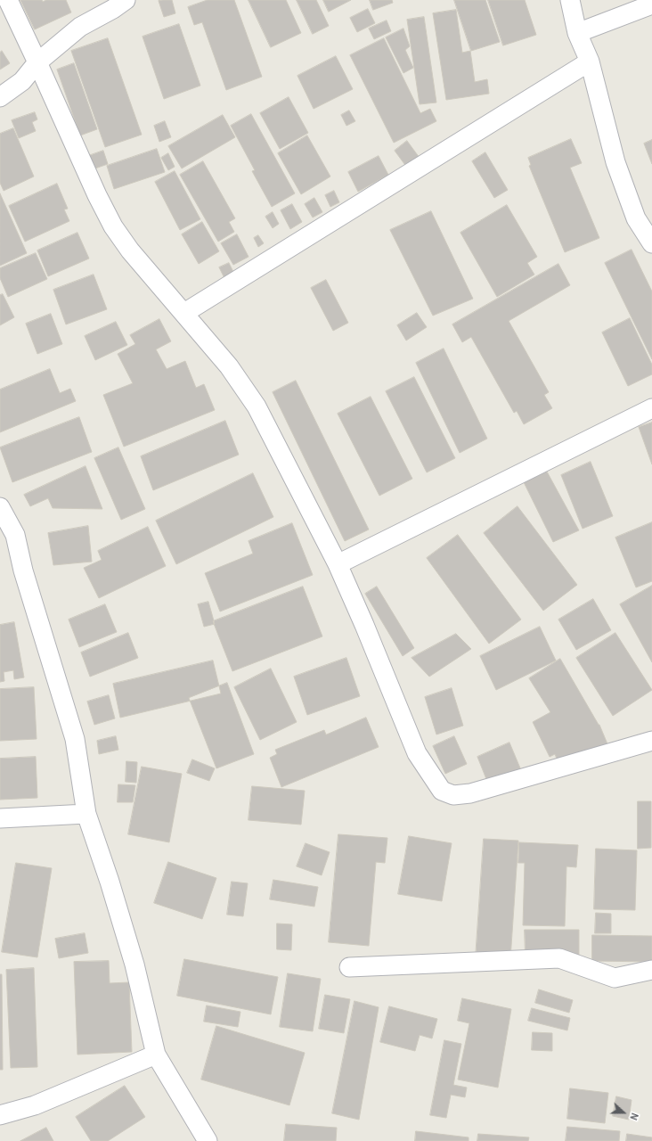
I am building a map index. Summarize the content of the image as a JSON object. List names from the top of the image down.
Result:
{
  "north": "right"
}
